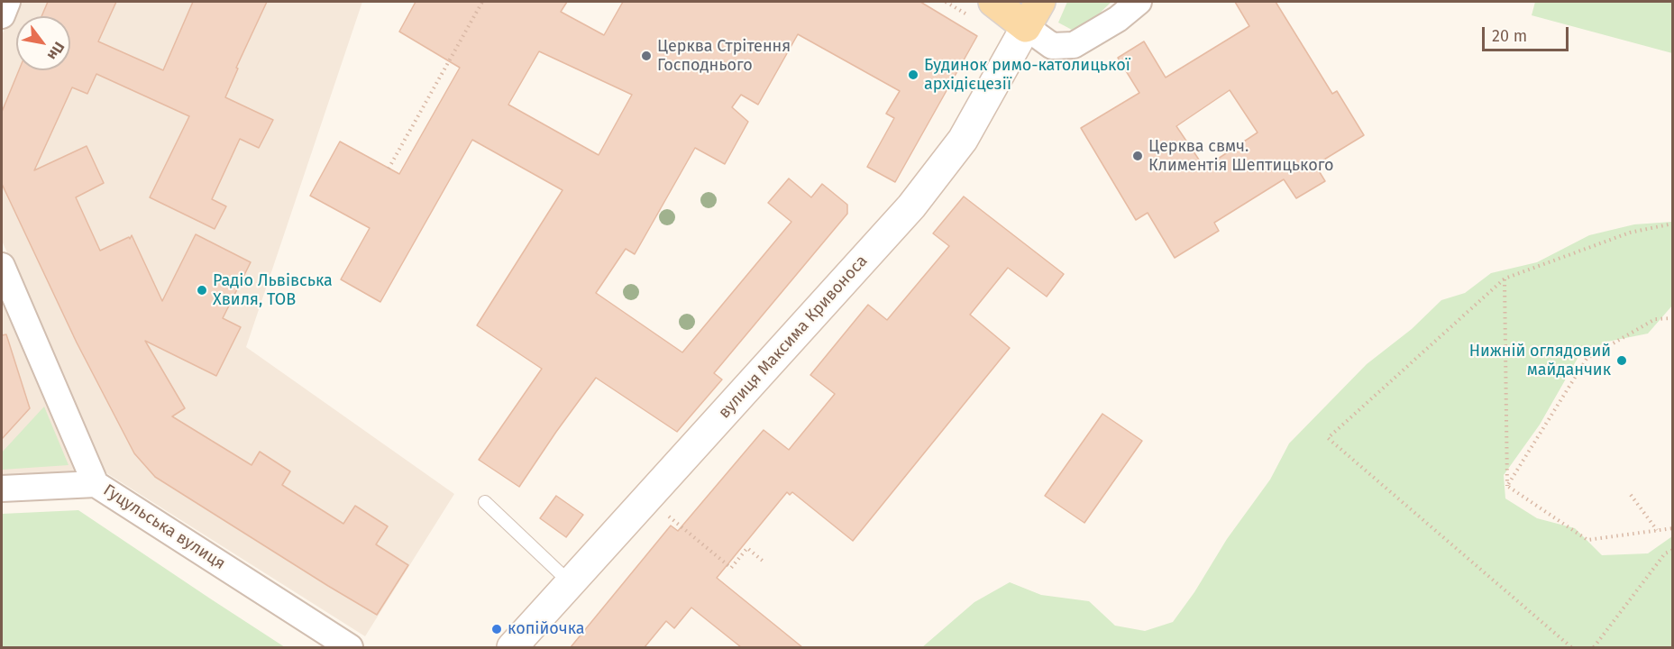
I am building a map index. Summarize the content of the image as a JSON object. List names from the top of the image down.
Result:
{
  "streets": {
    "main road": ["вулиця Максима Кривоноса"],
    "street": ["Гуцульська вулиця"]
  },
  "places": [
    "Церква Стрітення Господнього",
    "Будинок римо-католицької архідієцезії",
    "Церква свмч. Климентія Шептицького",
    "Радіо Львівська Хвиля, ТОВ",
    "Нижній оглядовий майданчик",
    "копійочка"
  ],
  "scale_bar": "20 m",
  "north": "bottom right"
}
